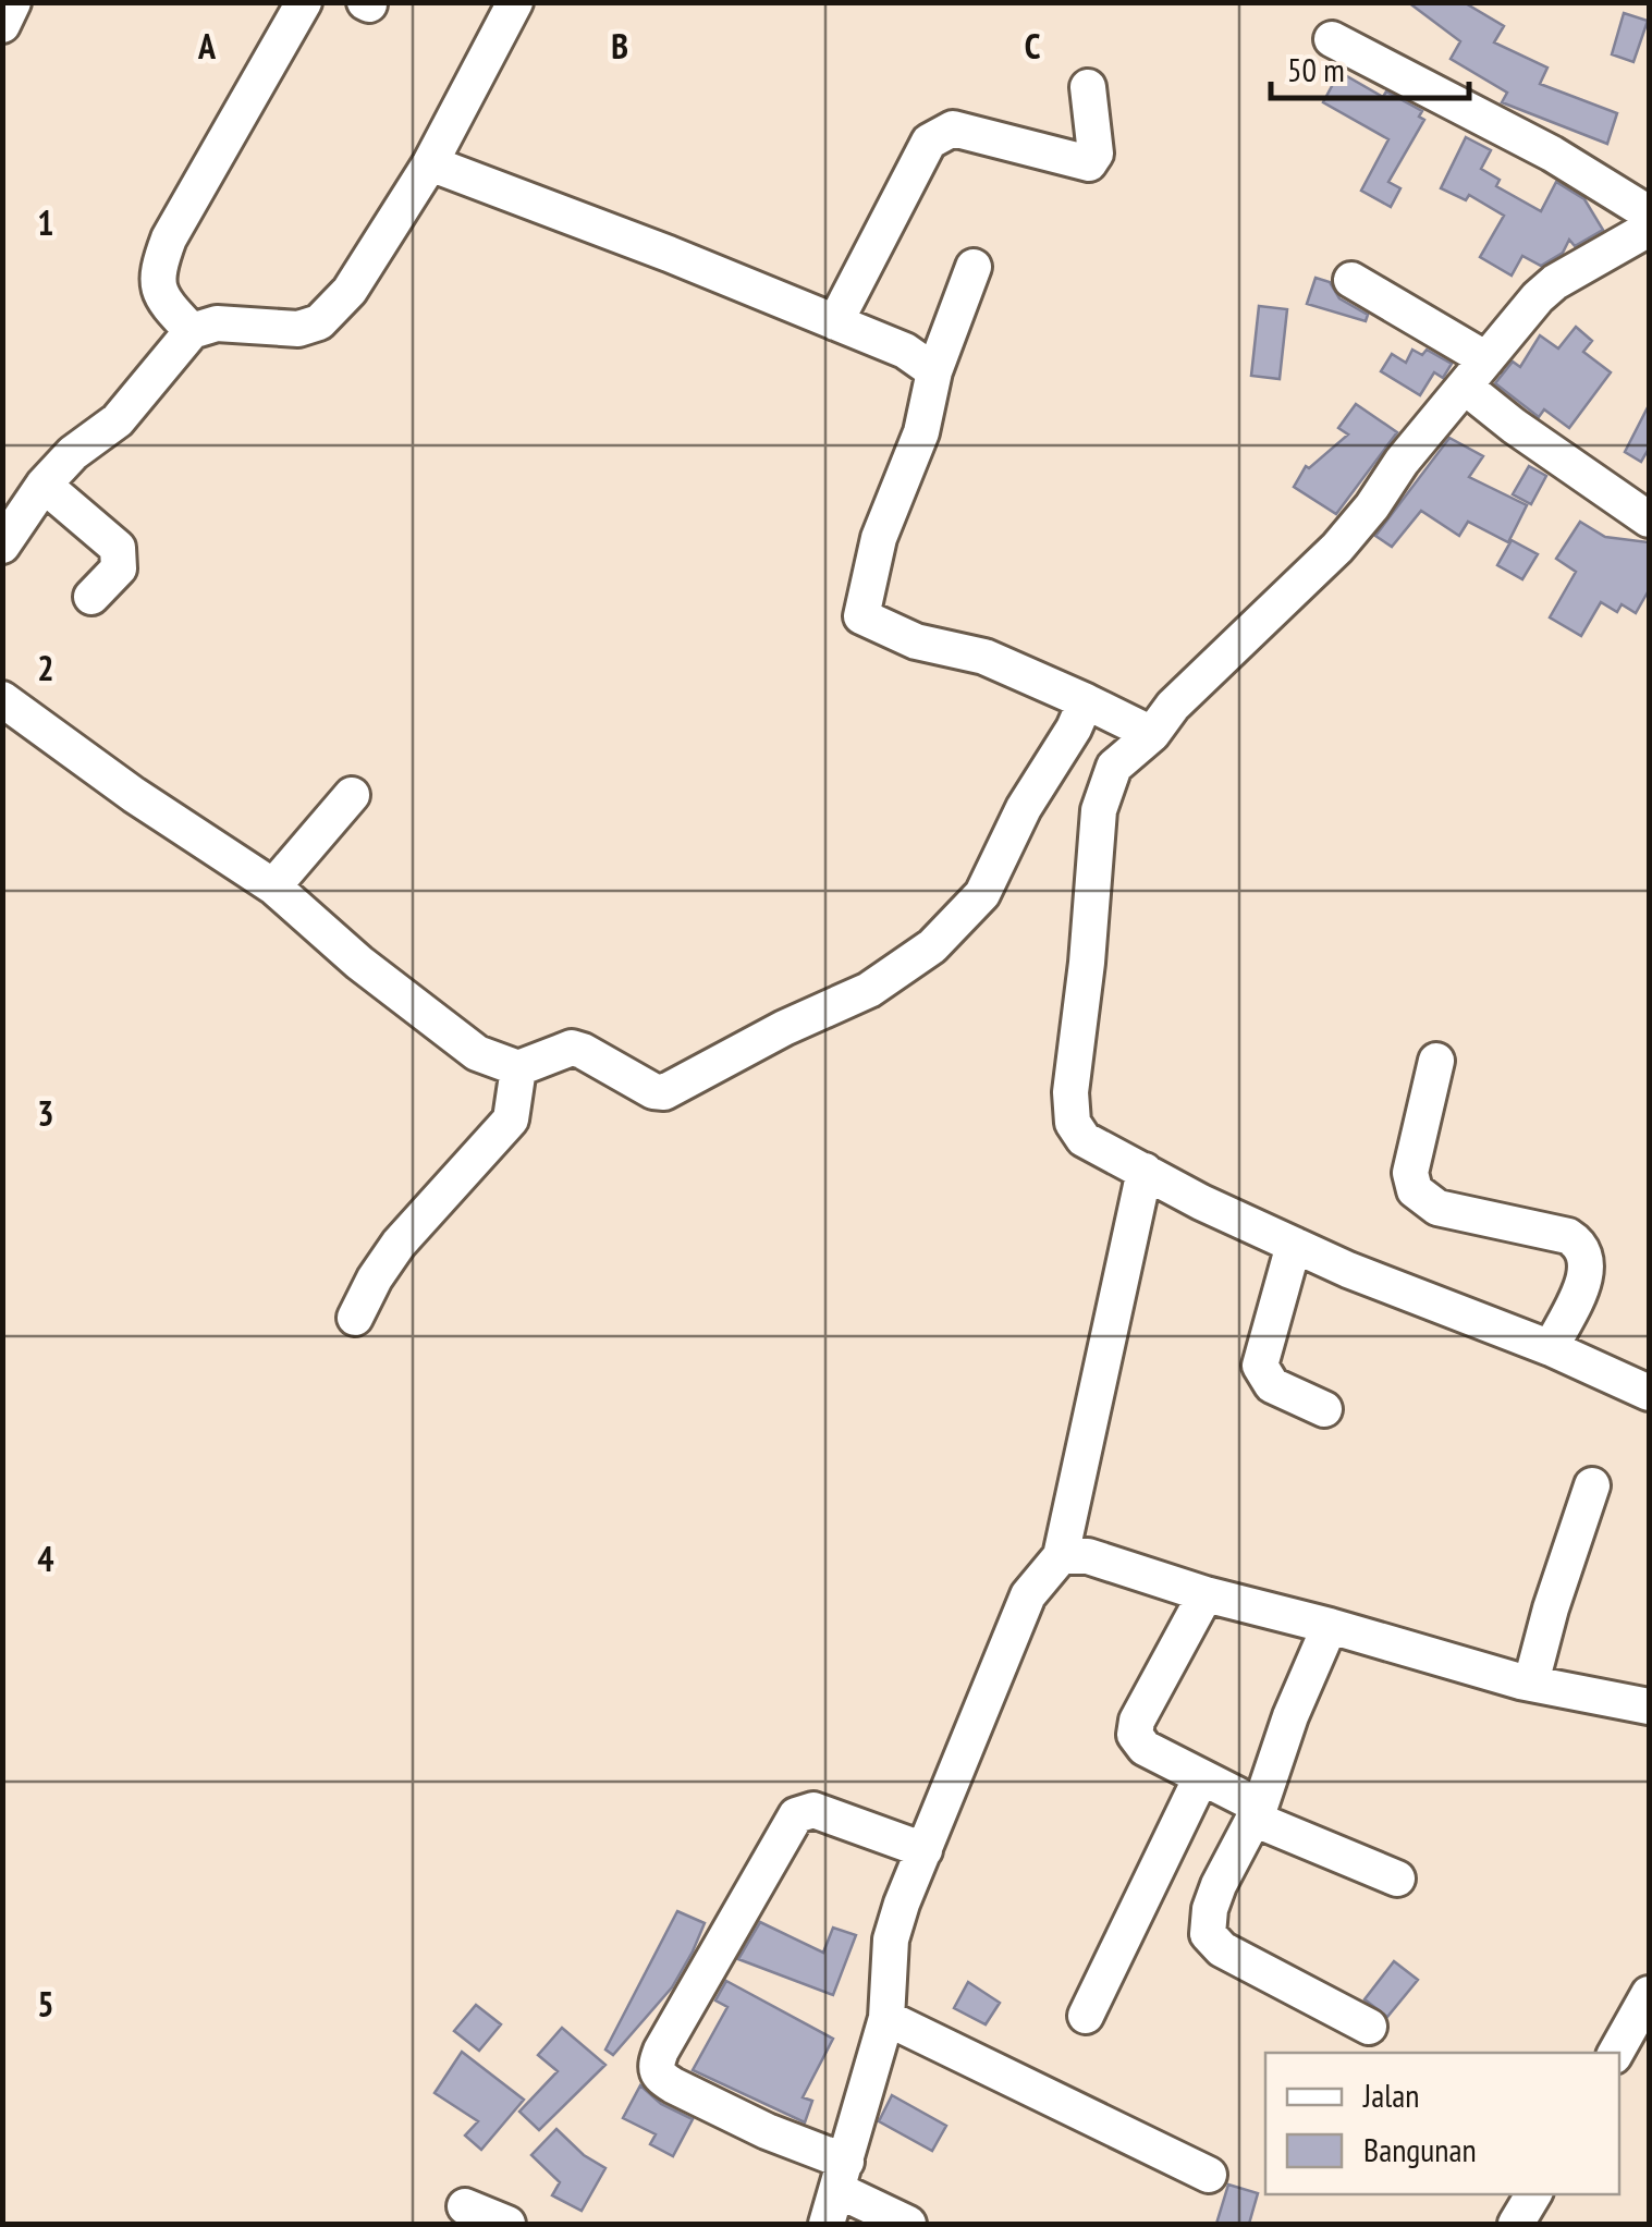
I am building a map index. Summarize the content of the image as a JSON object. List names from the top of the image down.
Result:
{
  "legend": ["Jalan", "Bangunan"],
  "scale_bar": "50 m",
  "grid": {
    "columns": ["A", "B", "C"],
    "rows": [
      "1",
      "2",
      "3",
      "4",
      "5"
    ]
  }
}
